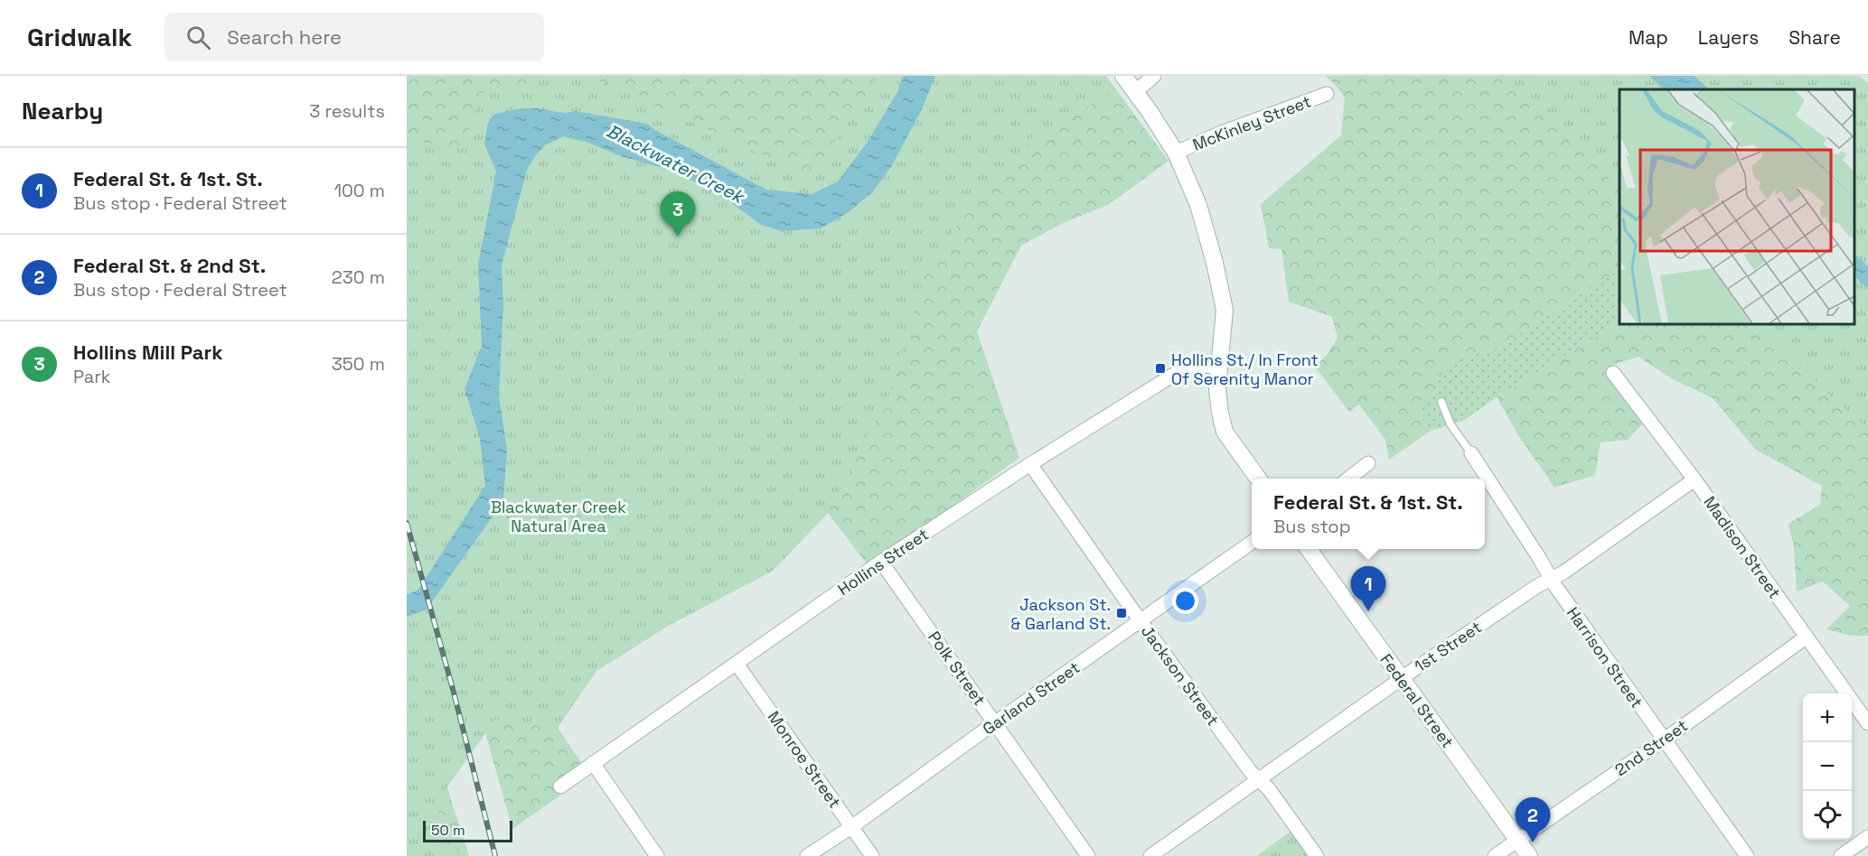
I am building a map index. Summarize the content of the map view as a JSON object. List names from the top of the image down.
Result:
{
  "streets": {
    "street": [
      "McKinley Street",
      "Madison Street",
      "Hollins Street",
      "1st Street",
      "Harrison Street",
      "Polk Street",
      "Jackson Street",
      "Garland Street",
      "Federal Street",
      "2nd Street",
      "Monroe Street"
    ]
  },
  "crossings": [
    ["Madison Street", "1st Street"],
    ["Madison Street", "2nd Street"],
    ["Hollins Street", "Polk Street"],
    ["Hollins Street", "Jackson Street"],
    ["Hollins Street", "Monroe Street"],
    ["1st Street", "Harrison Street"],
    ["1st Street", "Jackson Street"],
    ["1st Street", "Federal Street"],
    ["Harrison Street", "2nd Street"],
    ["Polk Street", "Garland Street"],
    ["Jackson Street", "Garland Street"],
    ["Garland Street", "Monroe Street"],
    ["Federal Street", "2nd Street"]
  ],
  "water": ["Blackwater Creek"],
  "parks": ["Blackwater Creek Natural Area"],
  "places": {
    "transit": ["Hollins St./ In Front Of Serenity Manor", "Jackson St. & Garland St."]
  },
  "scale_bar": "50 m",
  "page": {
    "header": "Gridwalk",
    "search": "Search here",
    "nav": ["Map", "Layers", "Share"],
    "heading": ["Nearby", "3 results"],
    "list": [
      {
        "mark": "1",
        "name": "Federal St. & 1st. St.",
        "note": "Bus stop · Federal Street",
        "value": "100 m"
      },
      {
        "mark": "2",
        "name": "Federal St. & 2nd St.",
        "note": "Bus stop · Federal Street",
        "value": "230 m"
      },
      {
        "mark": "3",
        "name": "Hollins Mill Park",
        "note": "Park",
        "value": "350 m"
      }
    ],
    "pins": ["3", "1", "2"],
    "popup": ["Federal St. & 1st. St.", "Bus stop"],
    "map_buttons": ["+", "−"],
    "scale": "50 m"
  }
}
